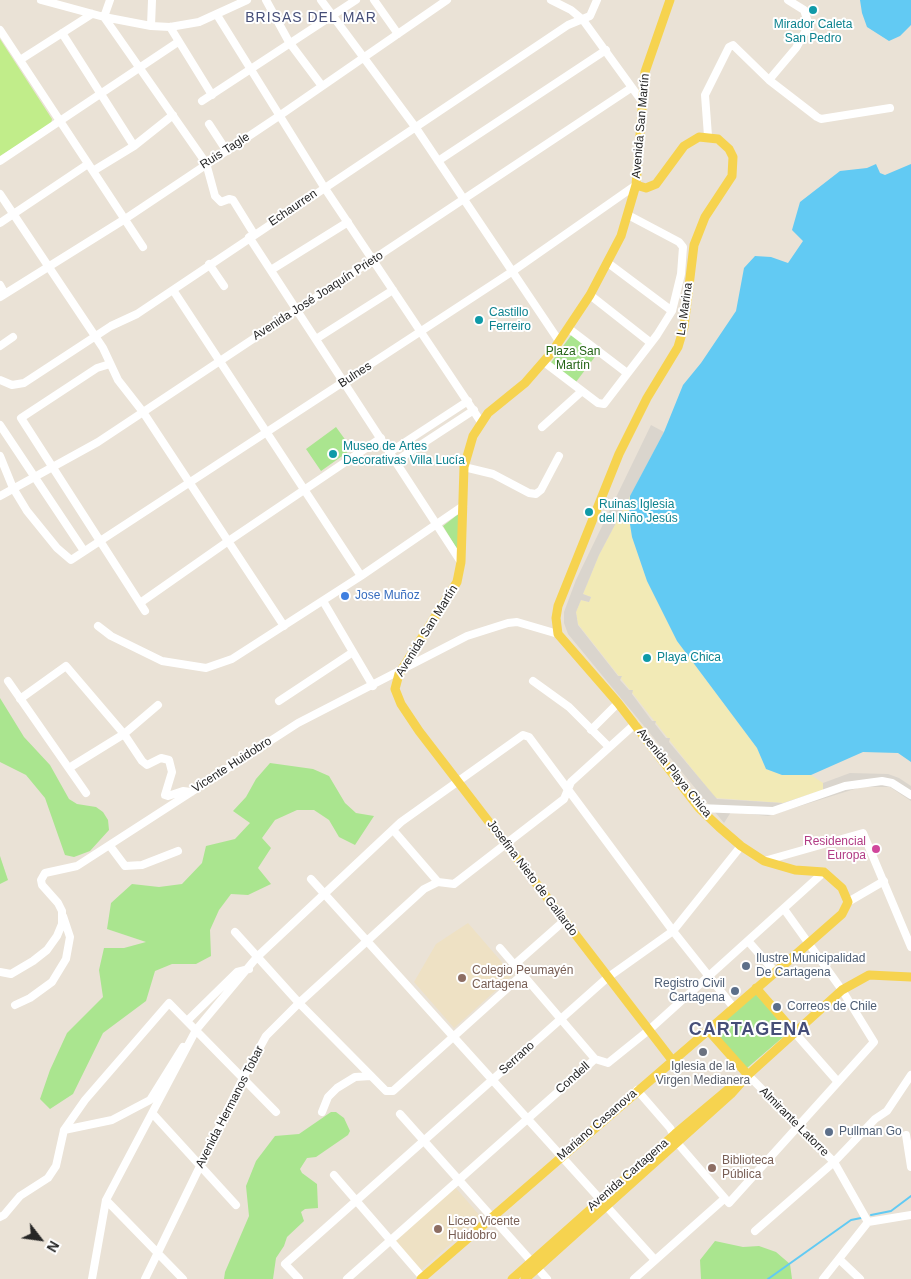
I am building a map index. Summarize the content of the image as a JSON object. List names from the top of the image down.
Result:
{
  "streets": {
    "main road": [
      "Avenida San Martín",
      "La Marina",
      "Avenida Playa Chica",
      "Josefina Nieto de Gallardo",
      "Almirante Latorre",
      "Mariano Casanova",
      "Avenida Cartagena"
    ],
    "street": [
      "Ruis Tagle",
      "Echaurren",
      "Avenida José Joaquín Prieto",
      "Bulnes",
      "Vicente Huidobro",
      "Serrano",
      "Condell",
      "Avenida Hermanos Tobar"
    ]
  },
  "crossings": [
    ["Avenida San Martín", "Bulnes"],
    ["Avenida San Martín", "Vicente Huidobro"],
    ["Avenida San Martín", "Josefina Nieto de Gallardo"],
    ["Avenida José Joaquín Prieto", "Bulnes"],
    ["La Marina", "Vicente Huidobro"],
    ["La Marina", "Avenida Playa Chica"],
    ["Vicente Huidobro", "Avenida Playa Chica"],
    ["Avenida Playa Chica", "Serrano"],
    ["Avenida Playa Chica", "Condell"],
    ["Josefina Nieto de Gallardo", "Serrano"],
    ["Josefina Nieto de Gallardo", "Condell"],
    ["Josefina Nieto de Gallardo", "Mariano Casanova"],
    ["Almirante Latorre", "Mariano Casanova"],
    ["Almirante Latorre", "Avenida Cartagena"]
  ],
  "districts": ["BRISAS DEL MAR", "CARTAGENA"],
  "parks": ["Plaza San Martín"],
  "places": [
    "Mirador Caleta San Pedro",
    "Castillo Ferreiro",
    "Museo de Artes Decorativas Villa Lucía",
    "Ruinas Iglesia del Niño Jesús",
    "Jose Muñoz",
    "Playa Chica",
    "Residencial Europa",
    "Ilustre Municipalidad De Cartagena",
    "Colegio Peumayén Cartagena",
    "Registro Civil Cartagena",
    "Correos de Chile",
    "Iglesia de la Virgen Medianera",
    "Pullman Go",
    "Biblioteca Pública",
    "Liceo Vicente Huidobro"
  ],
  "north": "bottom right"
}
